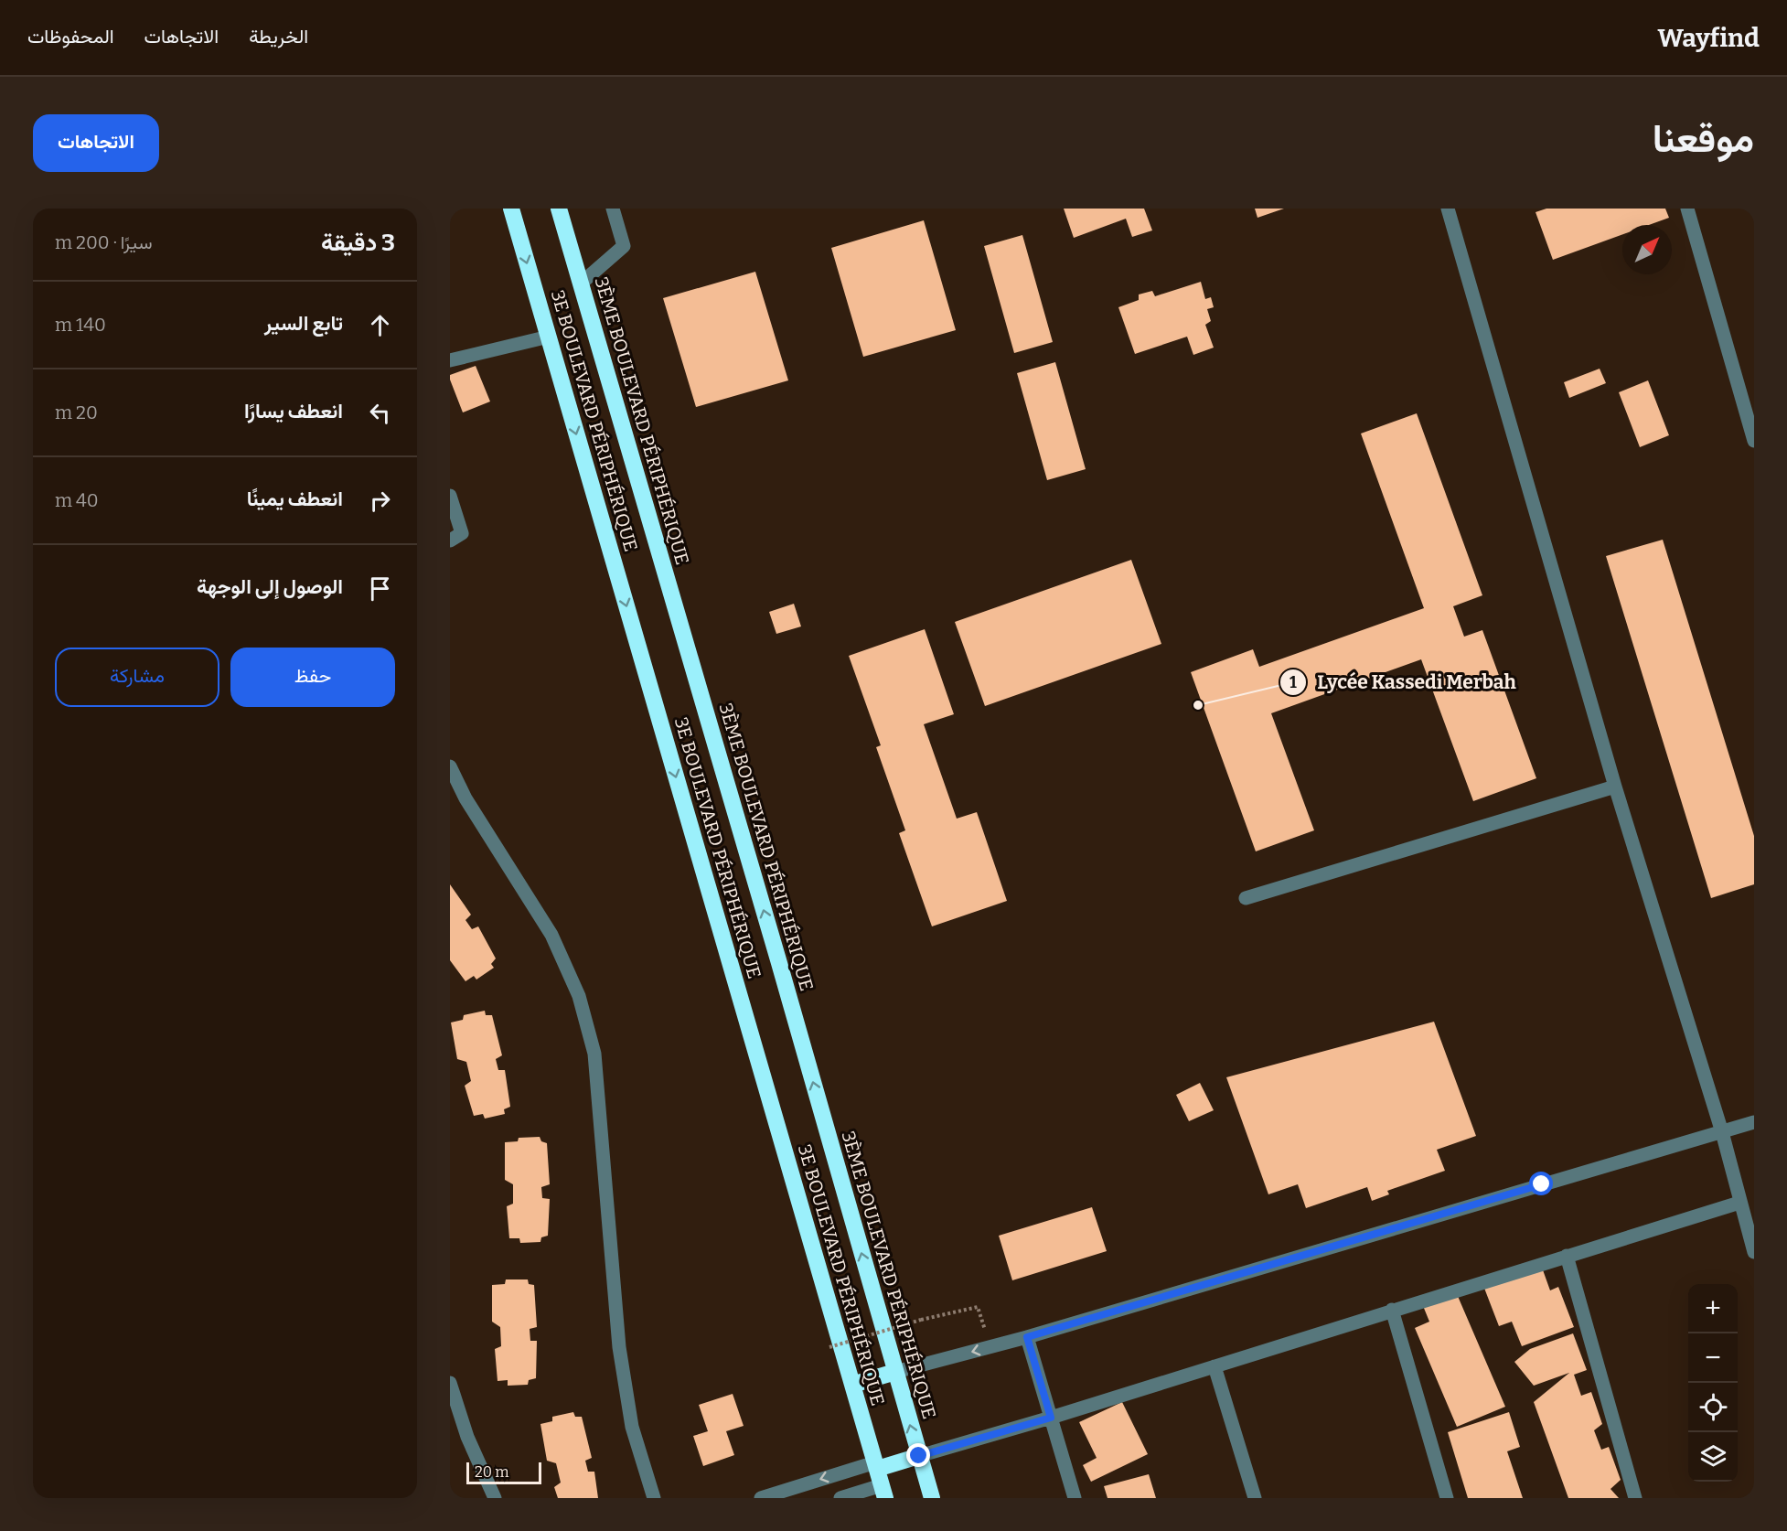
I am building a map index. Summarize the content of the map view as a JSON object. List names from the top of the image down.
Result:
{
  "streets": {
    "highway": ["3E BOULEVARD PÉRIPHÉRIQUE", "3ÈME BOULEVARD PÉRIPHÉRIQUE"]
  },
  "one_way": ["3E BOULEVARD PÉRIPHÉRIQUE", "3ÈME BOULEVARD PÉRIPHÉRIQUE"],
  "places": ["Lycée Kassedi Merbah"],
  "scale_bar": "20 m",
  "north": "top right",
  "page": {
    "header": "Wayfind",
    "nav": ["الخريطة", "الاتجاهات", "المحفوظات"],
    "title": "موقعنا",
    "buttons": [
      "الاتجاهات",
      ["حفظ", "مشاركة"]
    ],
    "heading": ["3 دقيقة", "سيرًا · 200 m"],
    "list": [
      ["تابع السير", "140 m"],
      ["انعطف يسارًا", "20 m"],
      ["انعطف يمينًا", "40 m"],
      "الوصول إلى الوجهة"
    ],
    "map_buttons": ["+", "−"],
    "scale": "20 m"
  }
}
